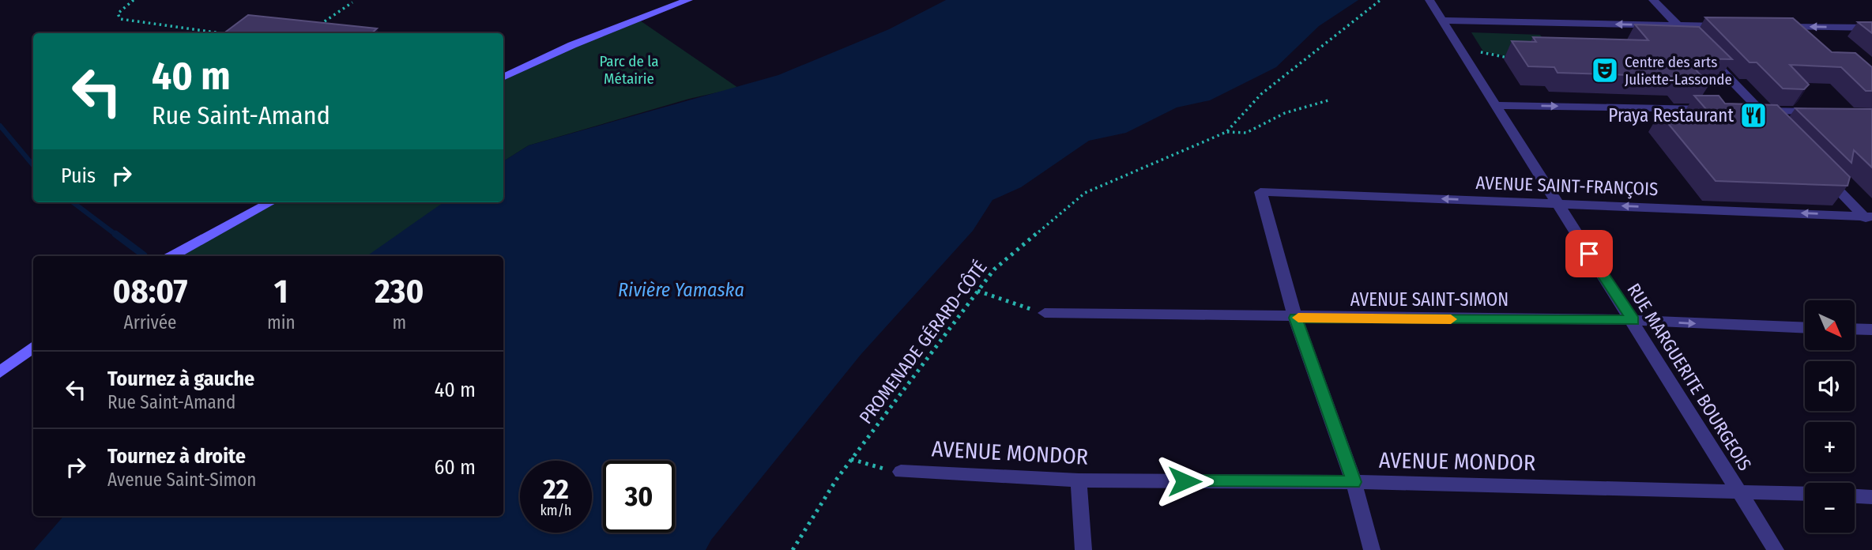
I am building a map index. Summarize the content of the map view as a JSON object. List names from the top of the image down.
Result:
{
  "streets": {
    "street": [
      "AVENUE SAINT-FRANÇOIS",
      "AVENUE SAINT-SIMON",
      "RUE MARGUERITE BOURGEOIS",
      "AVENUE MONDOR"
    ],
    "path": ["PROMENADE GÉRARD-CÔTÉ"]
  },
  "crossings": [
    ["AVENUE SAINT-FRANÇOIS", "AVENUE SAINT-SIMON"],
    ["AVENUE SAINT-FRANÇOIS", "RUE MARGUERITE BOURGEOIS"],
    ["AVENUE SAINT-SIMON", "RUE MARGUERITE BOURGEOIS"],
    ["RUE MARGUERITE BOURGEOIS", "AVENUE MONDOR"]
  ],
  "water": ["Rivière Yamaska"],
  "parks": ["Parc de la Métairie"],
  "places": {
    "theatre": ["Centre des arts Juliette-Lassonde"],
    "restaurant": ["Praya Restaurant"]
  },
  "north": "bottom right",
  "page": {
    "turn": ["40 m", "Rue Saint-Amand"],
    "then": "Puis",
    "eta": [
      "08:07",
      "Arrivée",
      "1",
      "min",
      "230",
      "m"
    ],
    "map_buttons": ["+", "−"],
    "list": [
      {
        "name": "Tournez à gauche",
        "note": "Rue Saint-Amand",
        "value": "40 m"
      },
      {
        "name": "Tournez à droite",
        "note": "Avenue Saint-Simon",
        "value": "60 m"
      }
    ],
    "speed": "22 km/h",
    "limit": "30"
  }
}
